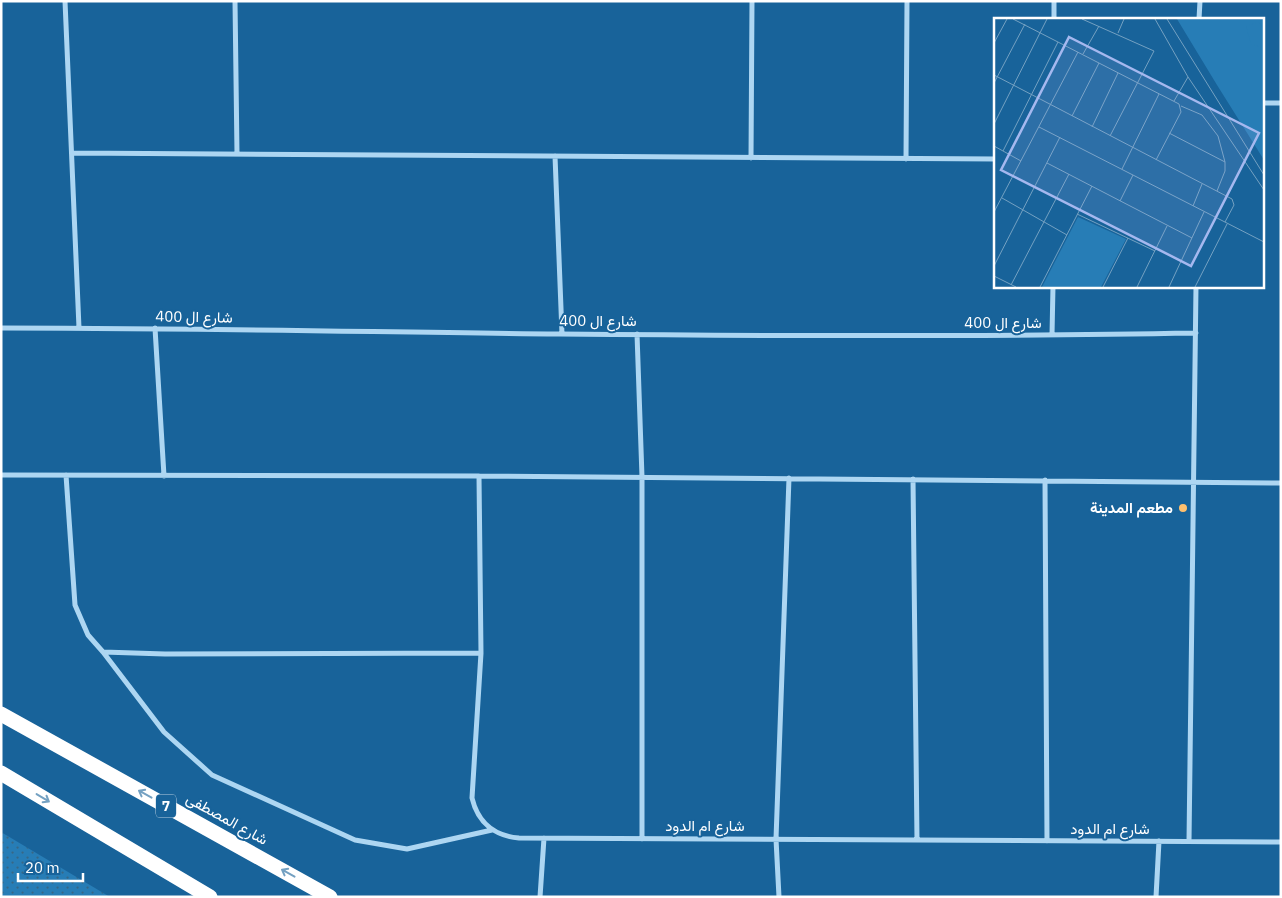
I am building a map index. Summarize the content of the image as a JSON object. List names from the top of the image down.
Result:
{
  "streets": {
    "highway": ["7", "شارع المصطفى"],
    "street": ["شارع ال 400", "شارع ام الدود"]
  },
  "places": ["مطعم المدينة"],
  "scale_bar": "20 m"
}
